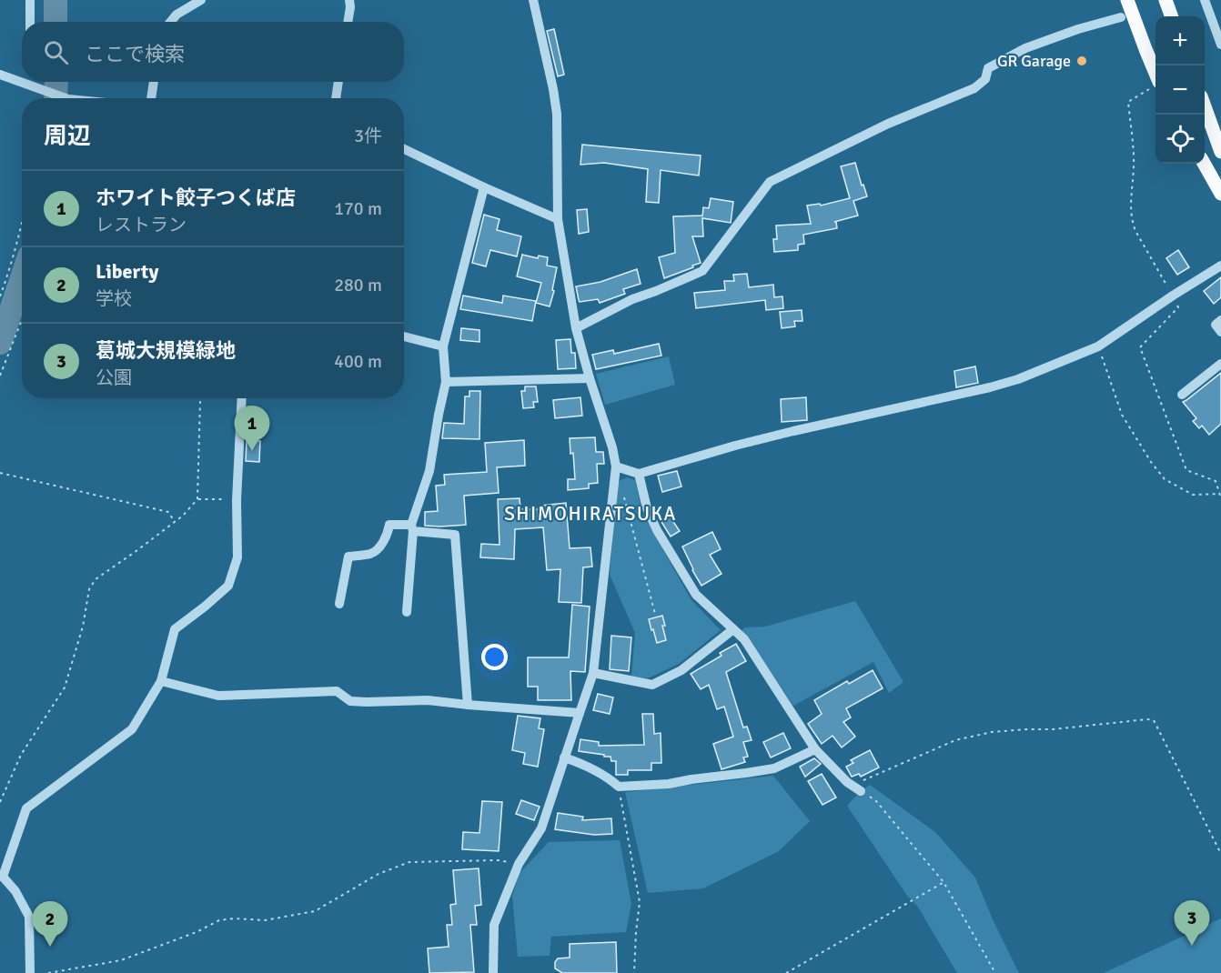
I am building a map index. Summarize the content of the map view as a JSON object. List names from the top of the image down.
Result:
{
  "districts": ["SHIMOHIRATSUKA"],
  "places": ["GR Garage"],
  "page": {
    "map_buttons": ["+", "−"],
    "search": "ここで検索",
    "heading": ["周辺", "3件"],
    "list": [
      {
        "mark": "1",
        "name": "ホワイト餃子つくば店",
        "note": "レストラン",
        "value": "170 m"
      },
      {
        "mark": "2",
        "name": "Liberty",
        "note": "学校",
        "value": "280 m"
      },
      {
        "mark": "3",
        "name": "葛城大規模緑地",
        "note": "公園",
        "value": "400 m"
      }
    ],
    "pins": ["1", "3", "2"]
  }
}
